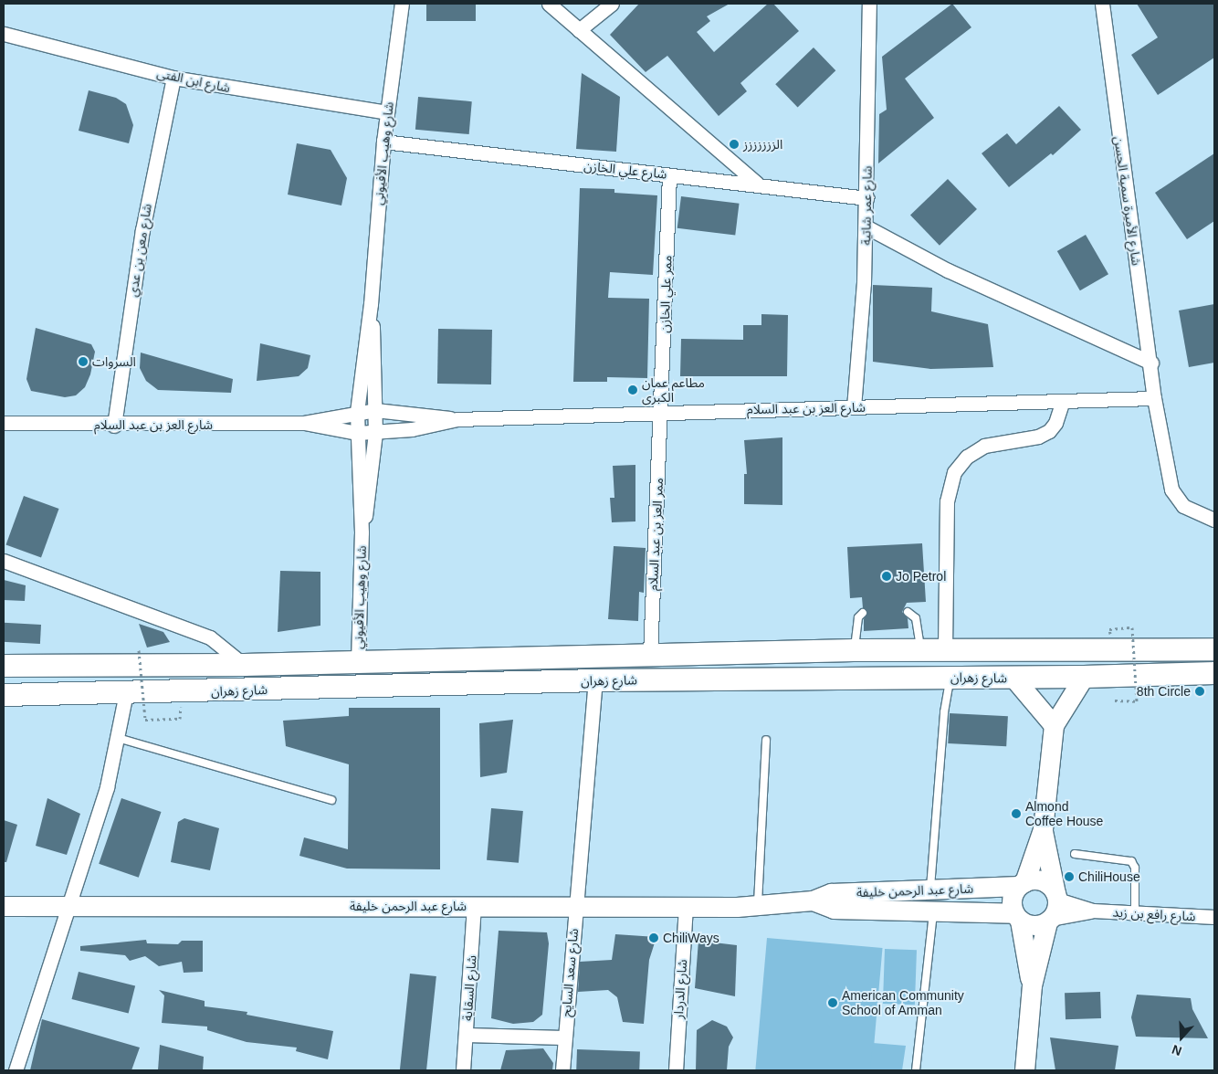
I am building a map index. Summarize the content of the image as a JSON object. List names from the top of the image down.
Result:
{
  "streets": {
    "main road": ["شارع زهران"],
    "street": [
      "شارع ابن الفتى",
      "شارع وهيب الأفيوني",
      "شارع علي الخازن",
      "شارع الأميرة سمية الحسن",
      "شارع عمر شاتية",
      "شارع معن بن عدي",
      "ممر علي الخازن",
      "شارع العز بن عبد السلام",
      "ممر العز بن عبد السلام",
      "شارع عبد الرحمن خليفة",
      "شارع رافع بن زيد",
      "شارع سعد السايح",
      "شارع السقاية",
      "شارع الدردار"
    ]
  },
  "crossings": [
    ["شارع ابن الفتى", "شارع وهيب الأفيوني"],
    ["شارع ابن الفتى", "شارع معن بن عدي"],
    ["شارع وهيب الأفيوني", "شارع علي الخازن"],
    ["شارع وهيب الأفيوني", "شارع العز بن عبد السلام"],
    ["شارع وهيب الأفيوني", "شارع زهران"],
    ["شارع علي الخازن", "شارع عمر شاتية"],
    ["شارع علي الخازن", "ممر علي الخازن"],
    ["شارع الأميرة سمية الحسن", "شارع العز بن عبد السلام"],
    ["شارع عمر شاتية", "شارع العز بن عبد السلام"],
    ["شارع معن بن عدي", "شارع العز بن عبد السلام"],
    ["ممر علي الخازن", "شارع العز بن عبد السلام"],
    ["ممر علي الخازن", "ممر العز بن عبد السلام"],
    ["شارع العز بن عبد السلام", "ممر العز بن عبد السلام"],
    ["ممر العز بن عبد السلام", "شارع زهران"],
    ["شارع زهران", "شارع سعد السايح"],
    ["شارع عبد الرحمن خليفة", "شارع رافع بن زيد"],
    ["شارع عبد الرحمن خليفة", "شارع سعد السايح"],
    ["شارع عبد الرحمن خليفة", "شارع السقاية"],
    ["شارع عبد الرحمن خليفة", "شارع الدردار"]
  ],
  "places": [
    "الززززززز",
    "السروات",
    "مطاعم عمان الكبرى",
    "Jo Petrol",
    "8th Circle",
    "Almond Coffee House",
    "ChiliHouse",
    "ChiliWays",
    "American Community School of Amman"
  ],
  "north": "bottom"
}
